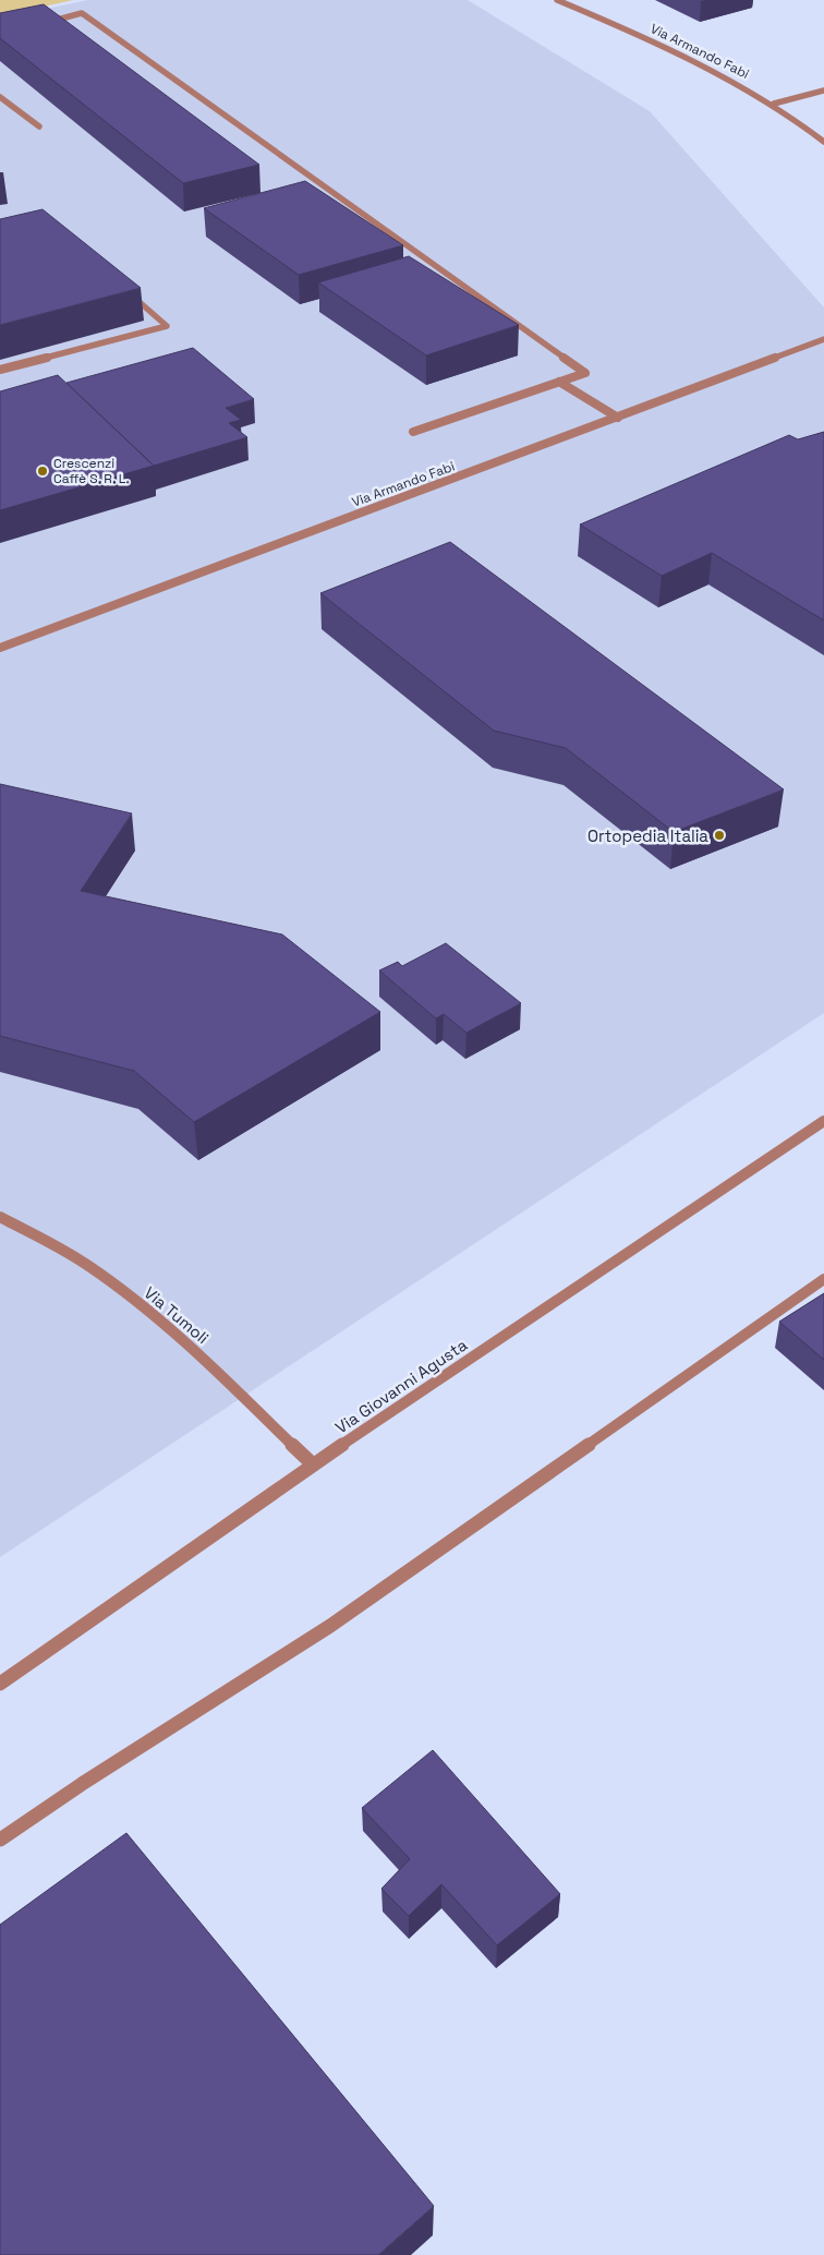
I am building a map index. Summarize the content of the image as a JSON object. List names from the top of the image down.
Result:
{
  "streets": {
    "street": ["Via Armando Fabi", "Via Tumoli", "Via Giovanni Agusta"]
  },
  "crossings": [
    ["Via Tumoli", "Via Giovanni Agusta"]
  ],
  "places": ["Crescenzi Caffè S. R. L.", "Ortopedia Italia"]
}
